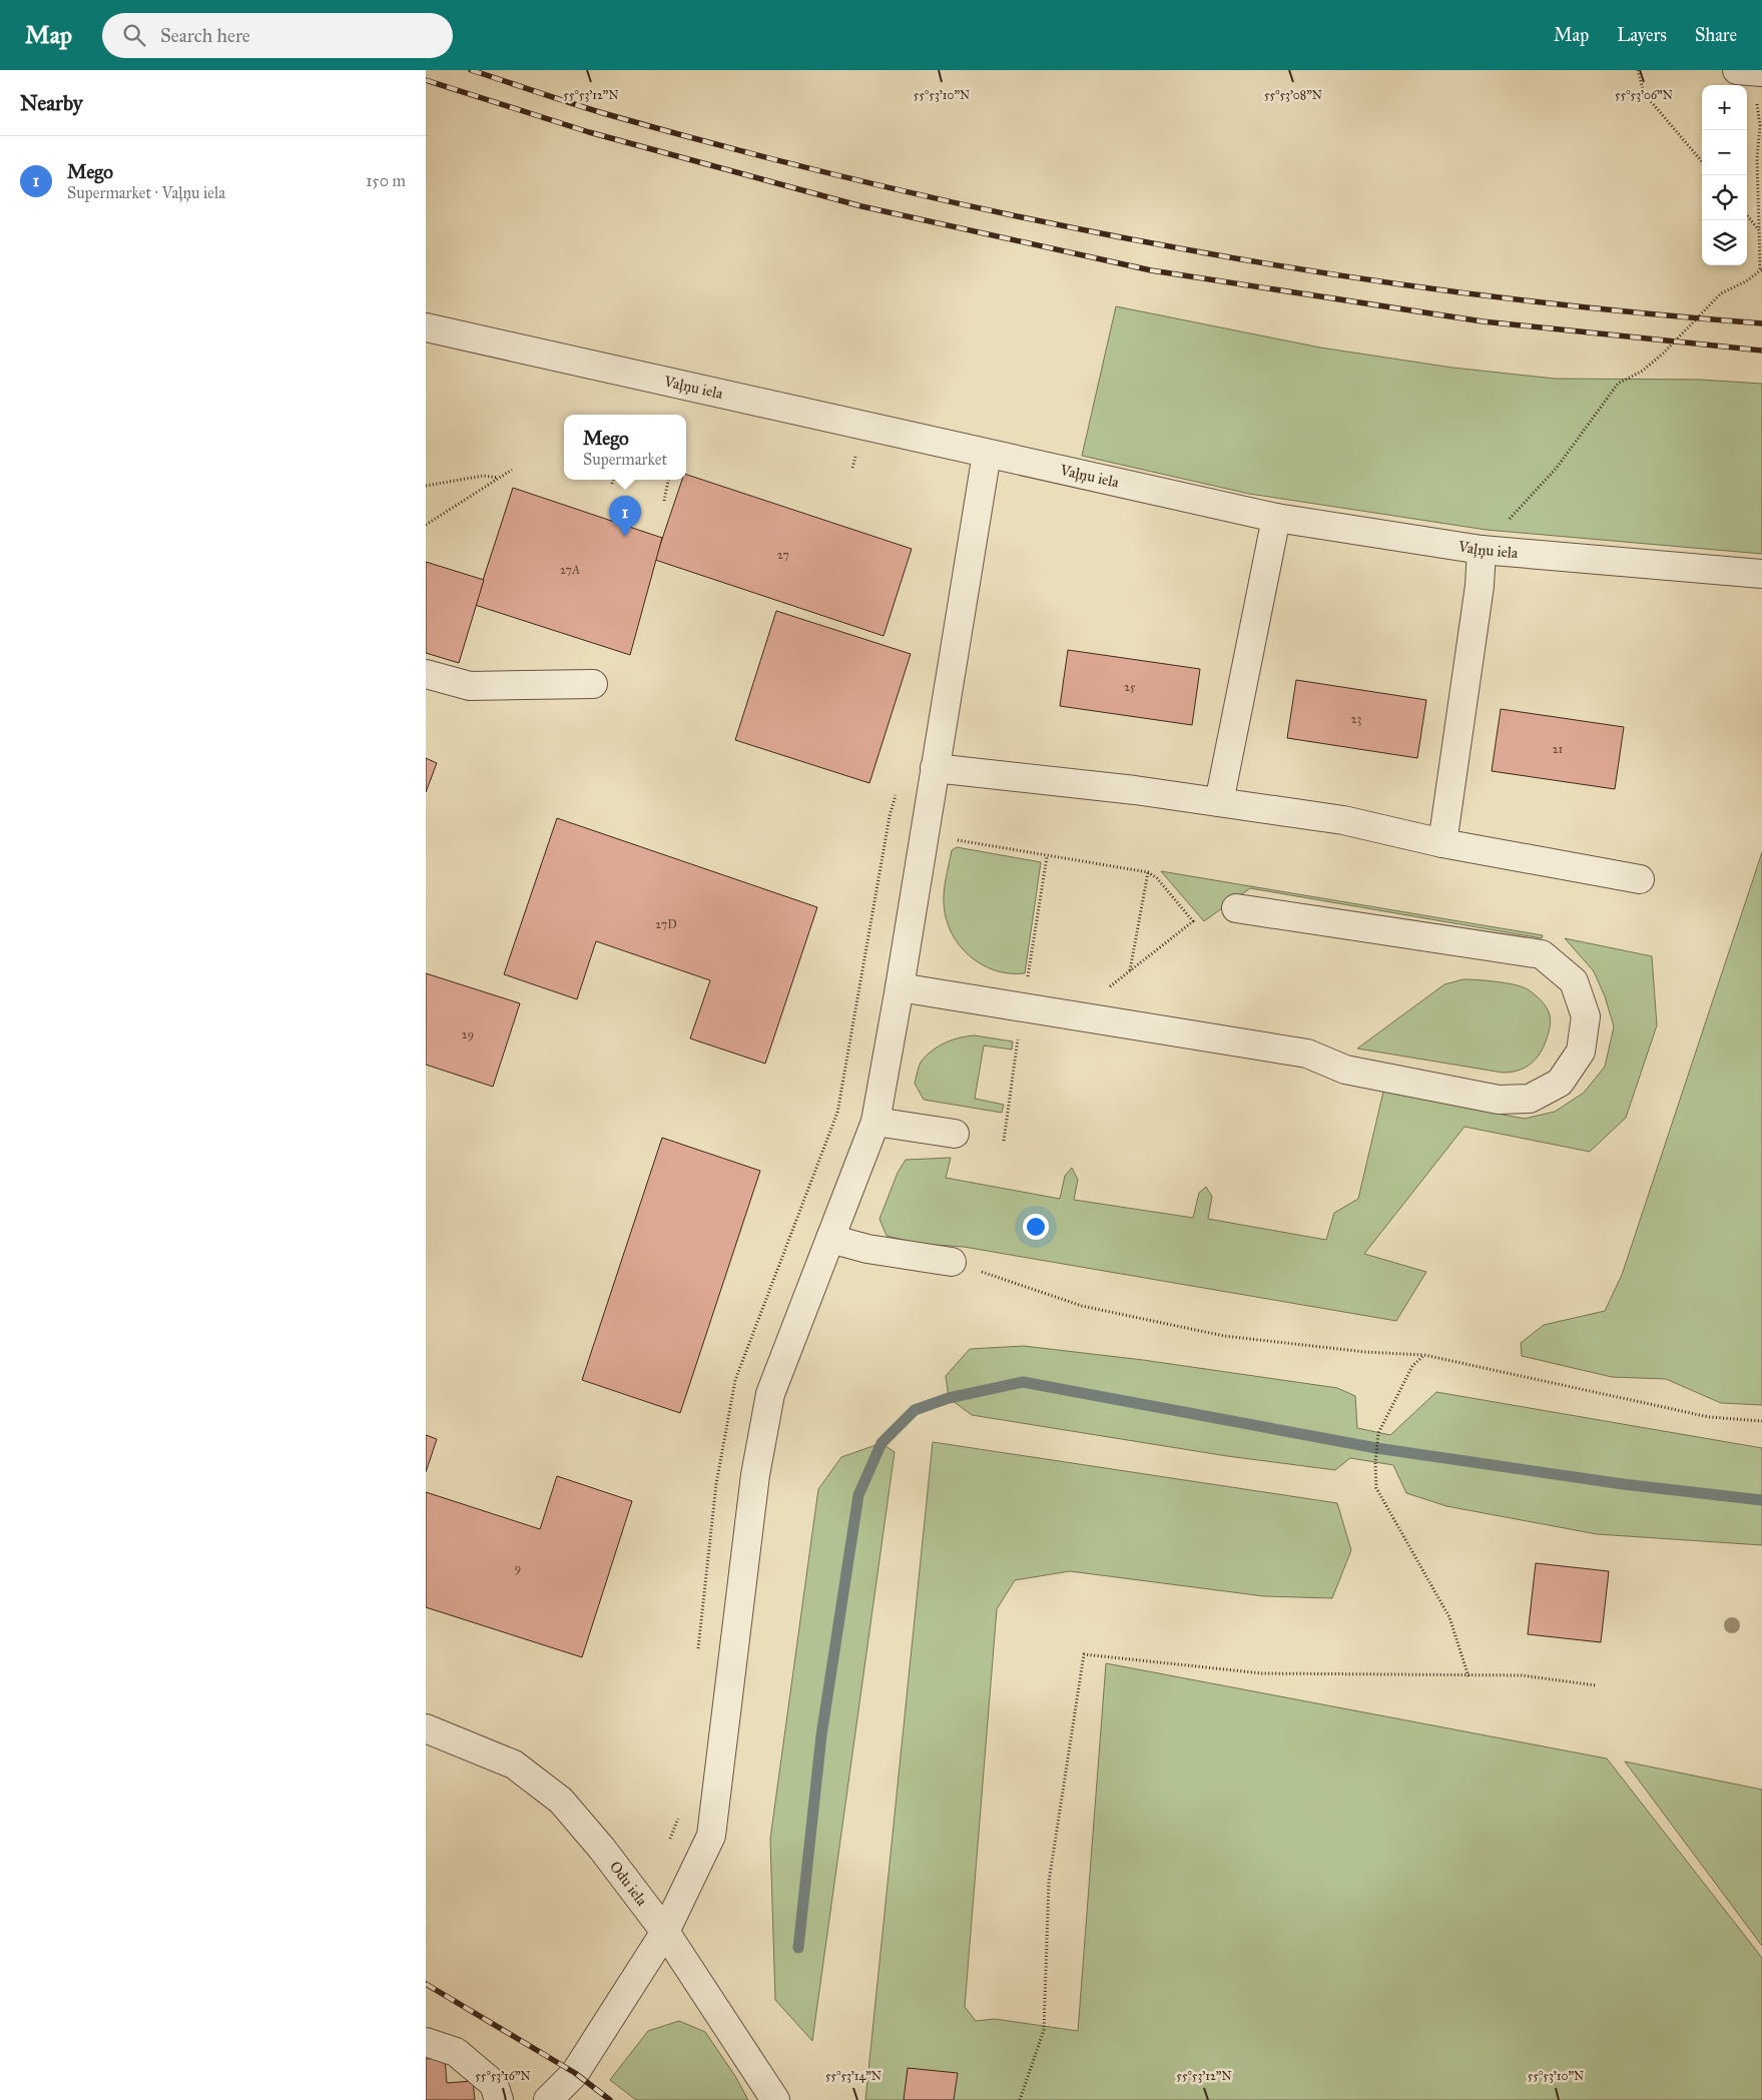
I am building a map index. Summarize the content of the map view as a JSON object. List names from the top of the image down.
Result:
{
  "streets": {
    "street": ["Vaļņu iela", "Odu iela"]
  },
  "house_numbers": [
    "27",
    "27A",
    "25",
    "23",
    "21",
    "27D",
    "29",
    "9"
  ],
  "page": {
    "header": "Map",
    "search": "Search here",
    "nav": ["Map", "Layers", "Share"],
    "heading": "Nearby",
    "map_buttons": ["+", "−"],
    "list": [
      {
        "mark": "1",
        "name": "Mego",
        "note": "Supermarket · Vaļņu iela",
        "value": "150 m"
      }
    ],
    "popup": ["Mego", "Supermarket"],
    "pins": "1"
  },
  "coordinates": [
    "55°53'12\"N",
    "55°53'10\"N",
    "55°53'08\"N",
    "55°53'06\"N",
    "55°53'16\"N",
    "55°53'14\"N"
  ]
}
